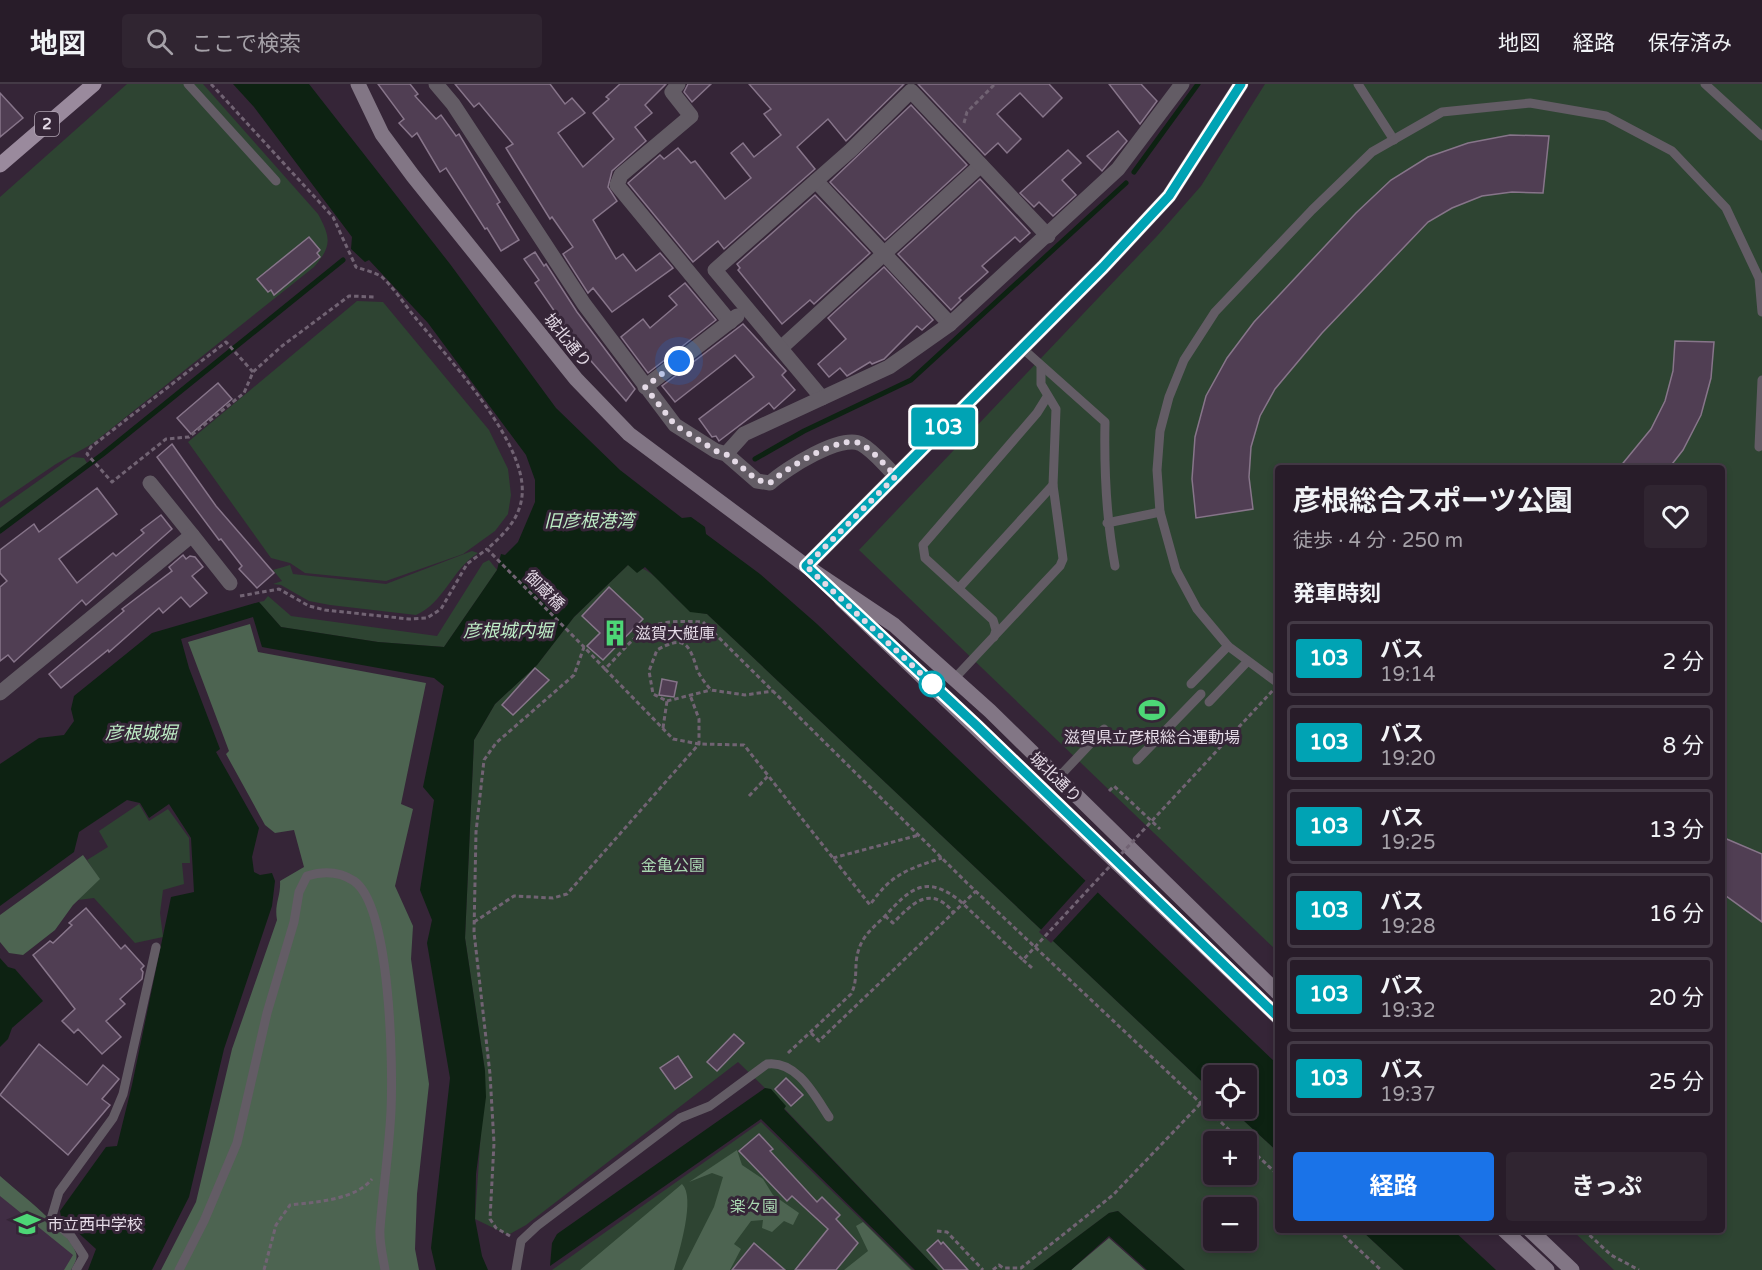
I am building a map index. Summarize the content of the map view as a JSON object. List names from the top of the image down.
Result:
{
  "streets": {
    "main road": ["2", "城北通り"],
    "path": ["御蔵橋"]
  },
  "water": ["旧彦根港湾", "彦根城内堀", "彦根城堀"],
  "parks": ["金亀公園", "楽々園"],
  "places": {
    "building": ["滋賀大艇庫"],
    "sports": ["滋賀県立彦根総合運動場"],
    "school or university": ["市立西中学校"]
  },
  "lines": ["bus line 103"],
  "page": {
    "header": "地図",
    "search": "ここで検索",
    "nav": ["地図", "経路", "保存済み"],
    "on_map": "103",
    "heading": [
      ["彦根総合スポーツ公園", "徒歩 · 4 分 · 250 m"],
      "発車時刻"
    ],
    "list": [
      {
        "mark": "103",
        "name": "バス",
        "note": "19:14",
        "value": "2 分"
      },
      {
        "mark": "103",
        "name": "バス",
        "note": "19:20",
        "value": "8 分"
      },
      {
        "mark": "103",
        "name": "バス",
        "note": "19:25",
        "value": "13 分"
      },
      {
        "mark": "103",
        "name": "バス",
        "note": "19:28",
        "value": "16 分"
      },
      {
        "mark": "103",
        "name": "バス",
        "note": "19:32",
        "value": "20 分"
      },
      {
        "mark": "103",
        "name": "バス",
        "note": "19:37",
        "value": "25 分"
      }
    ],
    "map_buttons": ["+", "−"],
    "buttons": ["経路", "きっぷ"]
  }
}
